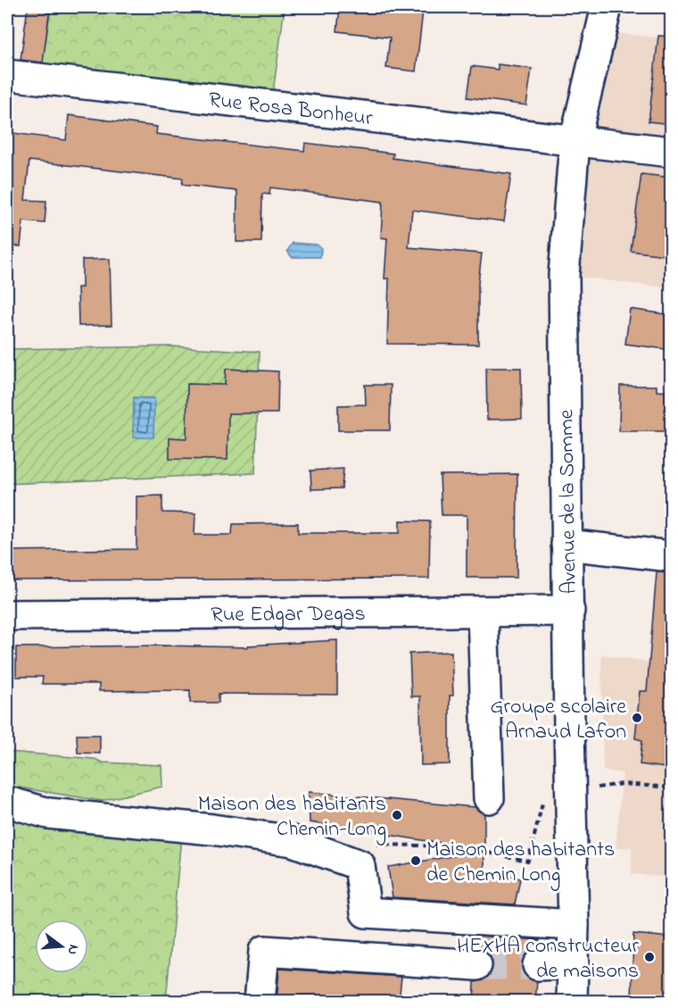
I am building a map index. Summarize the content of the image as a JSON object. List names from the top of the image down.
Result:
{
  "streets": {
    "street": ["Rue Rosa Bonheur", "Avenue de la Somme", "Rue Edgar Degas"]
  },
  "crossings": [
    ["Rue Rosa Bonheur", "Avenue de la Somme"],
    ["Avenue de la Somme", "Rue Edgar Degas"]
  ],
  "places": [
    "Groupe scolaire Arnaud Lafon",
    "Maison des habitants Chemin-Long",
    "Maison des habitants de Chemin Long",
    "HEXHA constructeur de maisons"
  ],
  "north": "right"
}
